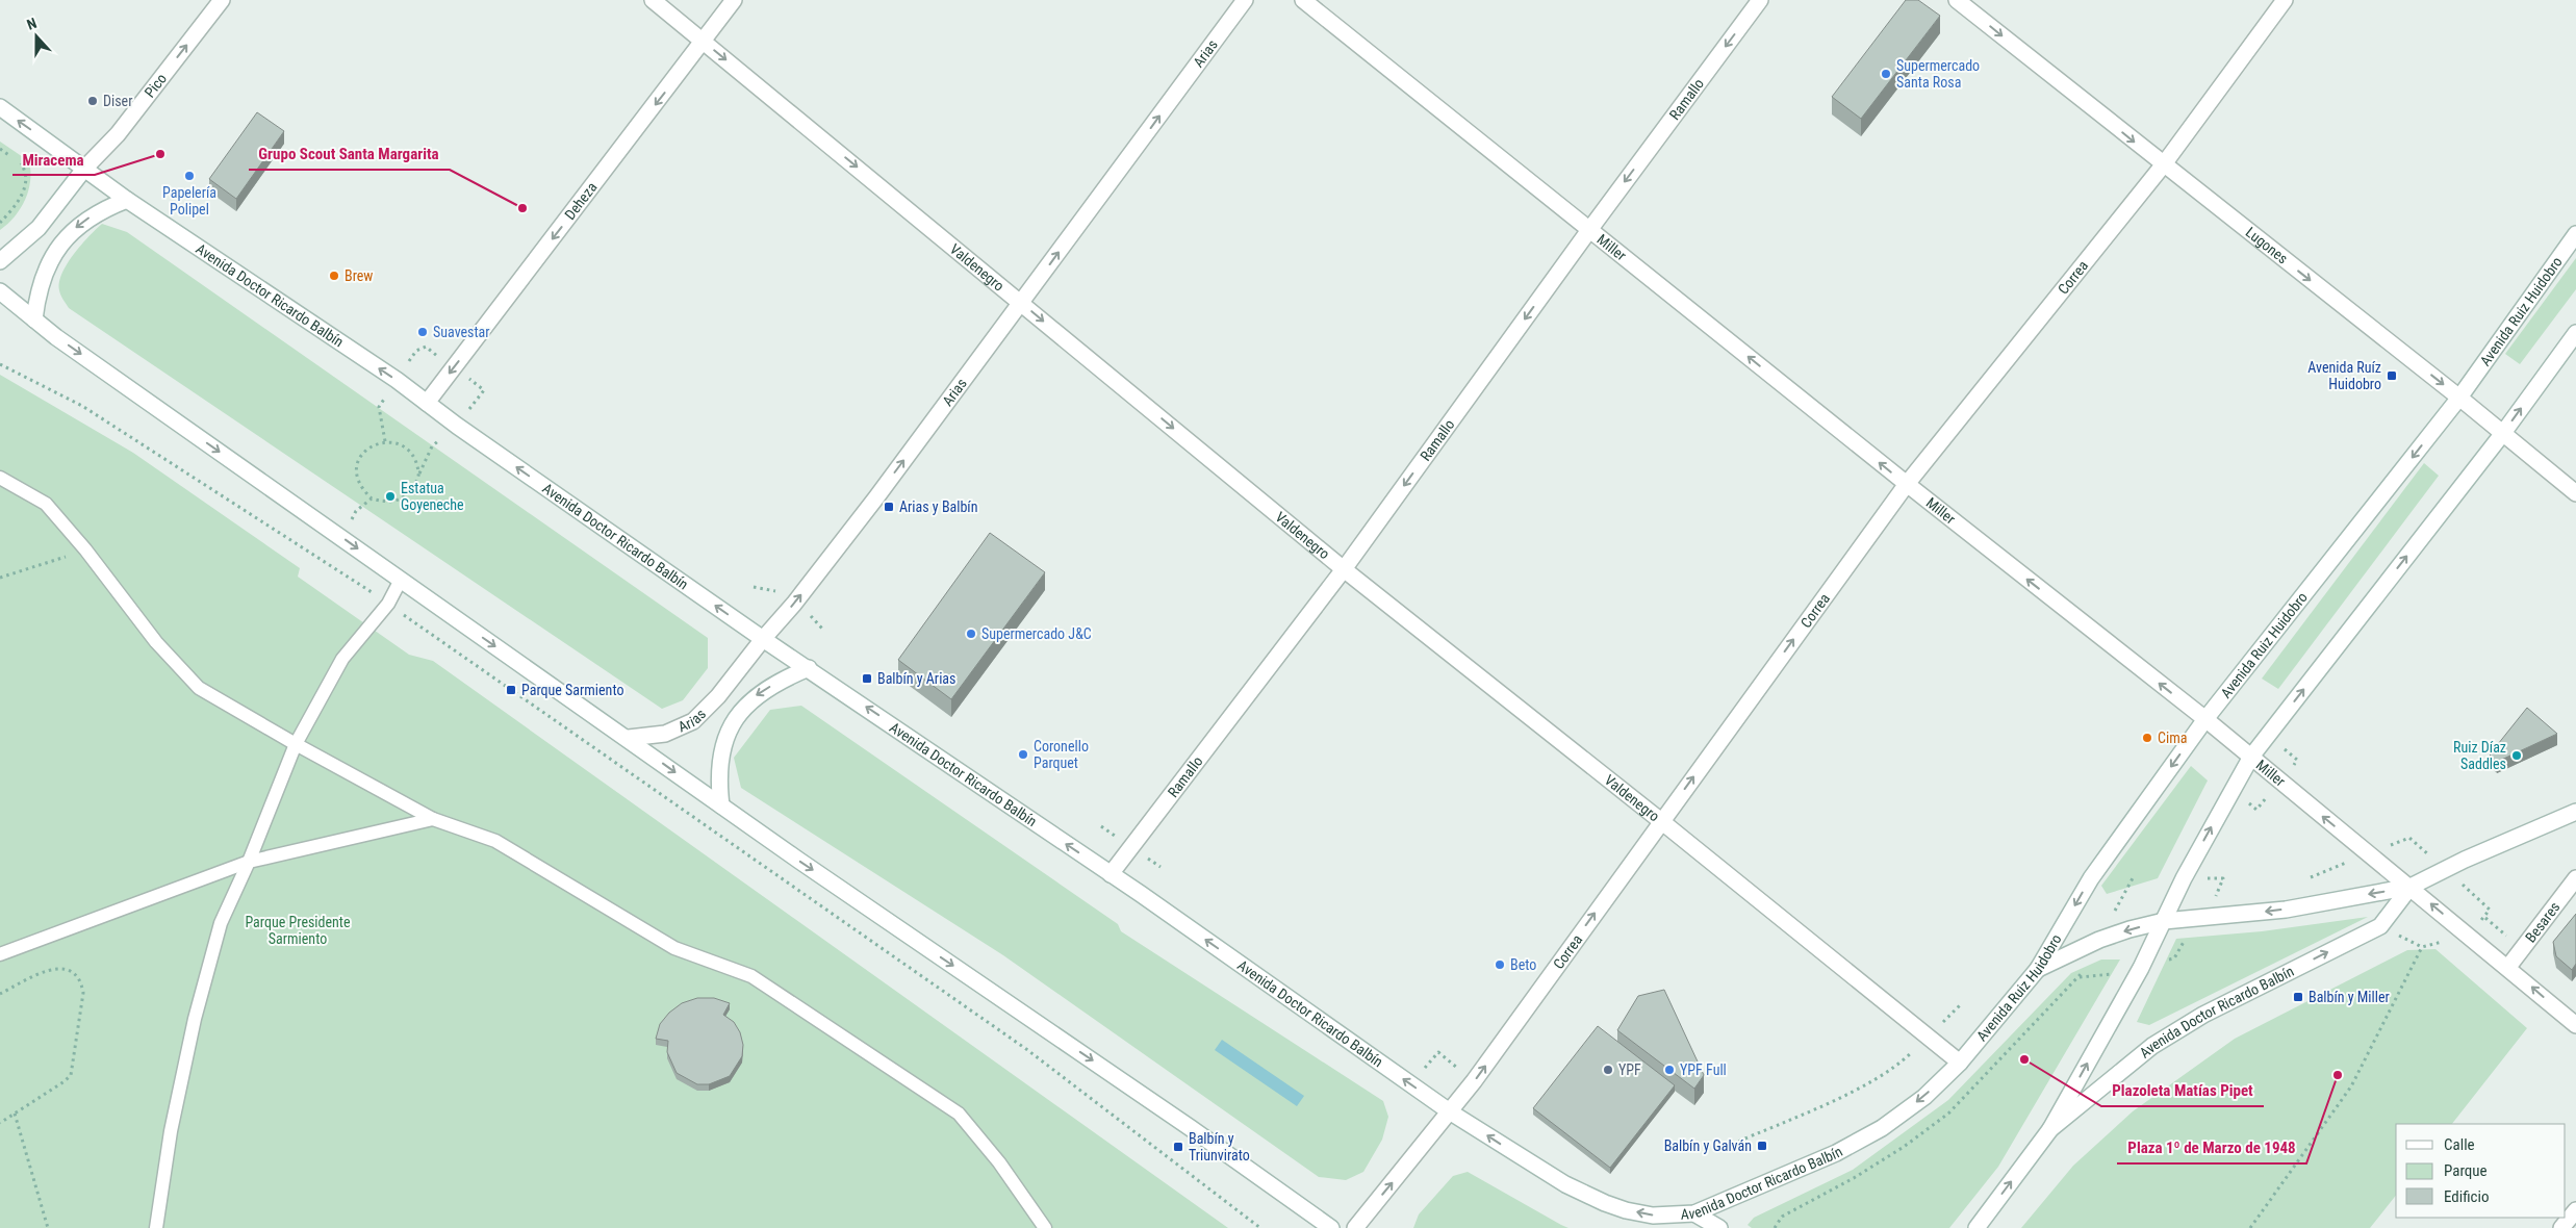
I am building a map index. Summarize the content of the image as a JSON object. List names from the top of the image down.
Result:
{
  "streets": {
    "street": [
      "Arias",
      "Pico",
      "Ramallo",
      "Deheza",
      "Lugones",
      "Miller",
      "Valdenegro",
      "Correa",
      "Avenida Doctor Ricardo Balbín",
      "Avenida Ruiz Huidobro",
      "Besares"
    ]
  },
  "crossings": [
    ["Arias", "Valdenegro"],
    ["Arias", "Avenida Doctor Ricardo Balbín"],
    ["Pico", "Avenida Doctor Ricardo Balbín"],
    ["Ramallo", "Miller"],
    ["Ramallo", "Valdenegro"],
    ["Ramallo", "Avenida Doctor Ricardo Balbín"],
    ["Deheza", "Valdenegro"],
    ["Deheza", "Avenida Doctor Ricardo Balbín"],
    ["Lugones", "Correa"],
    ["Lugones", "Avenida Ruiz Huidobro"],
    ["Miller", "Correa"],
    ["Miller", "Avenida Doctor Ricardo Balbín"],
    ["Miller", "Avenida Ruiz Huidobro"],
    ["Miller", "Besares"],
    ["Valdenegro", "Correa"],
    ["Valdenegro", "Avenida Doctor Ricardo Balbín"],
    ["Valdenegro", "Avenida Ruiz Huidobro"],
    ["Correa", "Avenida Doctor Ricardo Balbín"],
    ["Avenida Doctor Ricardo Balbín", "Avenida Ruiz Huidobro"]
  ],
  "one_way": [
    "Arias",
    "Pico",
    "Ramallo",
    "Deheza",
    "Lugones",
    "Miller",
    "Valdenegro",
    "Correa"
  ],
  "parks": ["Parque Presidente Sarmiento"],
  "places": {
    "other": [
      "Supermercado Santa Rosa",
      "Diser",
      "Miracema",
      "Papelería Polipel",
      "Grupo Scout Santa Margarita",
      "Brew",
      "Suavestar",
      "Estatua Goyeneche",
      "Supermercado J&C",
      "Cima",
      "Coronello Parquet",
      "Ruiz Díaz Saddles",
      "Beto",
      "Plazoleta Matías Pipet",
      "YPF",
      "YPF Full",
      "Plaza 1º de Marzo de 1948"
    ],
    "transit": [
      "Avenida Ruíz Huidobro",
      "Arias y Balbín",
      "Balbín y Arias",
      "Parque Sarmiento",
      "Balbín y Miller",
      "Balbín y Galván",
      "Balbín y Triunvirato"
    ]
  },
  "legend": ["Calle", "Parque", "Edificio"],
  "north": "top"
}
